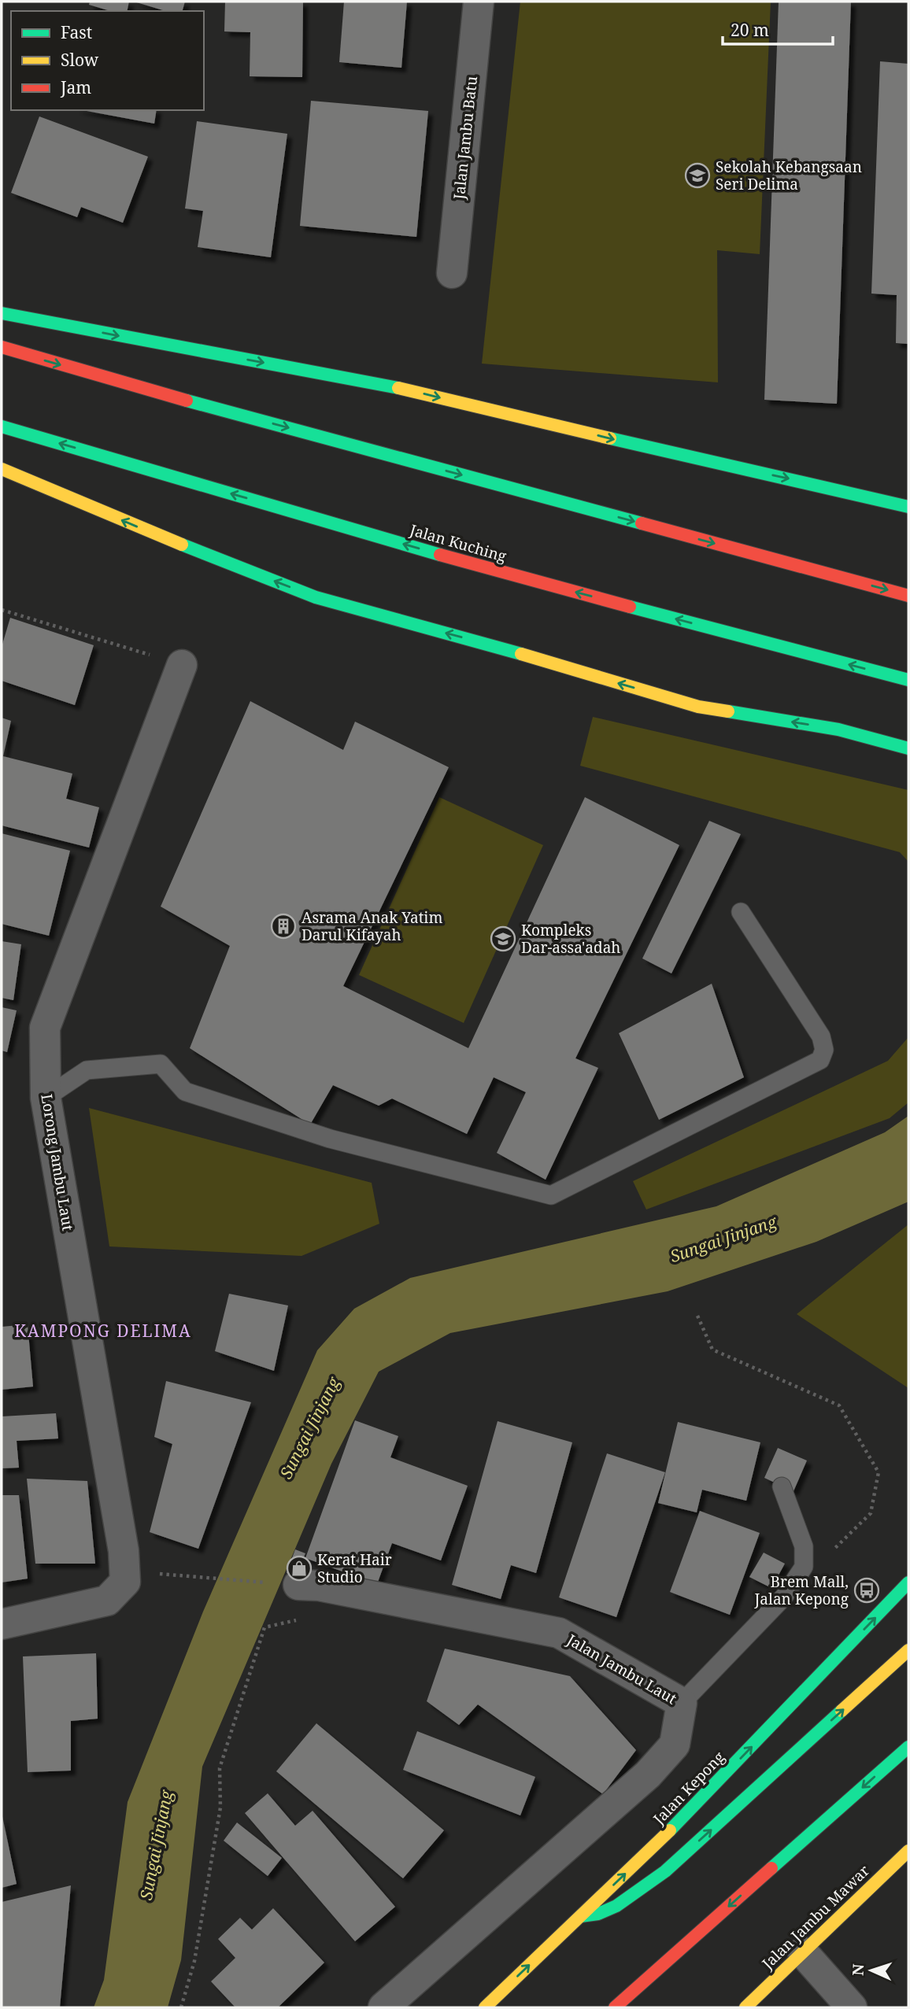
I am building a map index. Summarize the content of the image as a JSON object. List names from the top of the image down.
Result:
{
  "streets": {
    "main road": ["Jalan Kuching", "Jalan Kepong", "Jalan Jambu Mawar"],
    "street": ["Jalan Jambu Batu", "Lorong Jambu Laut", "Jalan Jambu Laut"]
  },
  "districts": ["KAMPONG DELIMA"],
  "water": ["Sungai Jinjang"],
  "places": {
    "school or university": ["Sekolah Kebangsaan Seri Delima", "Kompleks Dar-assa'adah"],
    "building": ["Asrama Anak Yatim Darul Kifayah"],
    "shop": ["Kerat Hair Studio"],
    "bus stop": ["Brem Mall, Jalan Kepong"]
  },
  "legend": ["Fast", "Slow", "Jam"],
  "scale_bar": "20 m",
  "north": "left"
}
